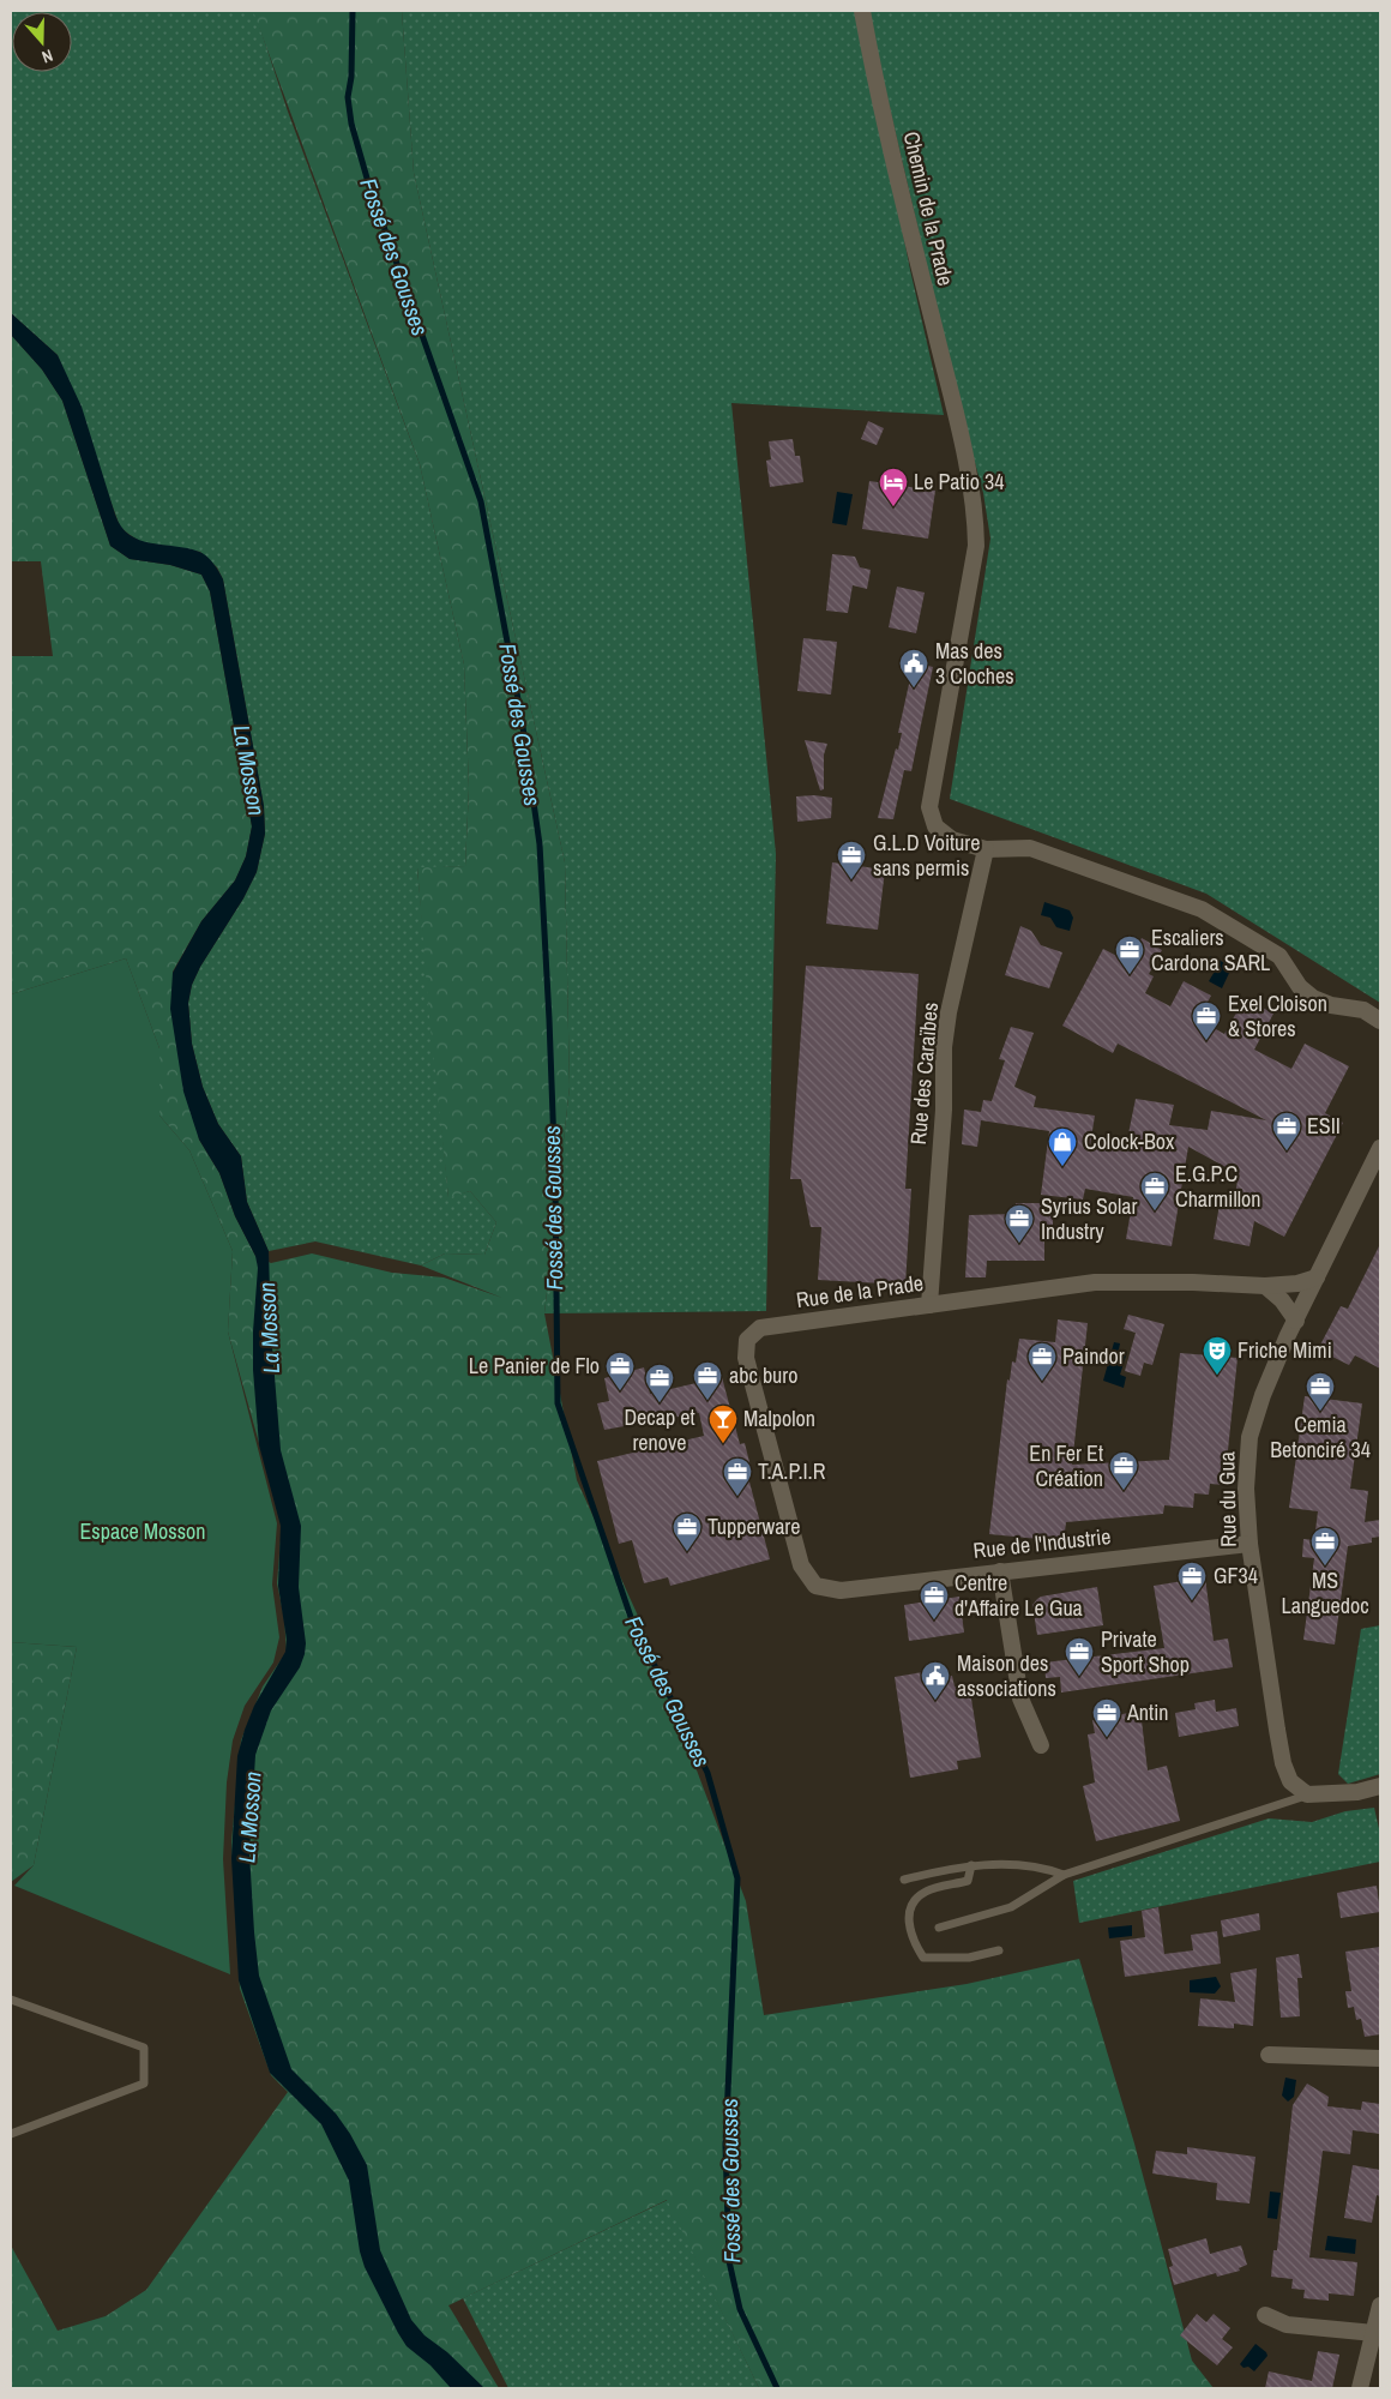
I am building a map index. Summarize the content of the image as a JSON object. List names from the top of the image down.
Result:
{
  "streets": {
    "street": [
      "Chemin de la Prade",
      "Rue des Caraïbes",
      "Rue de la Prade",
      "Rue du Gua",
      "Rue de l'Industrie"
    ]
  },
  "crossings": [
    ["Chemin de la Prade", "Rue des Caraïbes"],
    ["Rue des Caraïbes", "Rue de la Prade"],
    ["Rue de la Prade", "Rue du Gua"],
    ["Rue de la Prade", "Rue de l'Industrie"],
    ["Rue du Gua", "Rue de l'Industrie"]
  ],
  "water": ["Fossé des Gousses", "La Mosson"],
  "parks": ["Espace Mosson"],
  "places": {
    "hotel": ["Le Patio 34"],
    "public building": ["Mas des 3 Cloches", "Maison des associations"],
    "office": [
      "G.L.D Voiture sans permis",
      "Escaliers Cardona SARL",
      "Exel Cloison & Stores",
      "ESII",
      "E.G.P.C Charmillon",
      "Syrius Solar Industry",
      "Paindor",
      "Le Panier de Flo",
      "abc buro",
      "Decap et renove",
      "Cemia Betonciré 34",
      "En Fer Et Création",
      "T.A.P.I.R",
      "Tupperware",
      "MS Languedoc",
      "GF34",
      "Centre d'Affaire Le Gua",
      "Private Sport Shop",
      "Antin"
    ],
    "shop": ["Colock-Box"],
    "theatre": ["Friche Mimi"],
    "bar": ["Malpolon"]
  },
  "north": "bottom"
}
